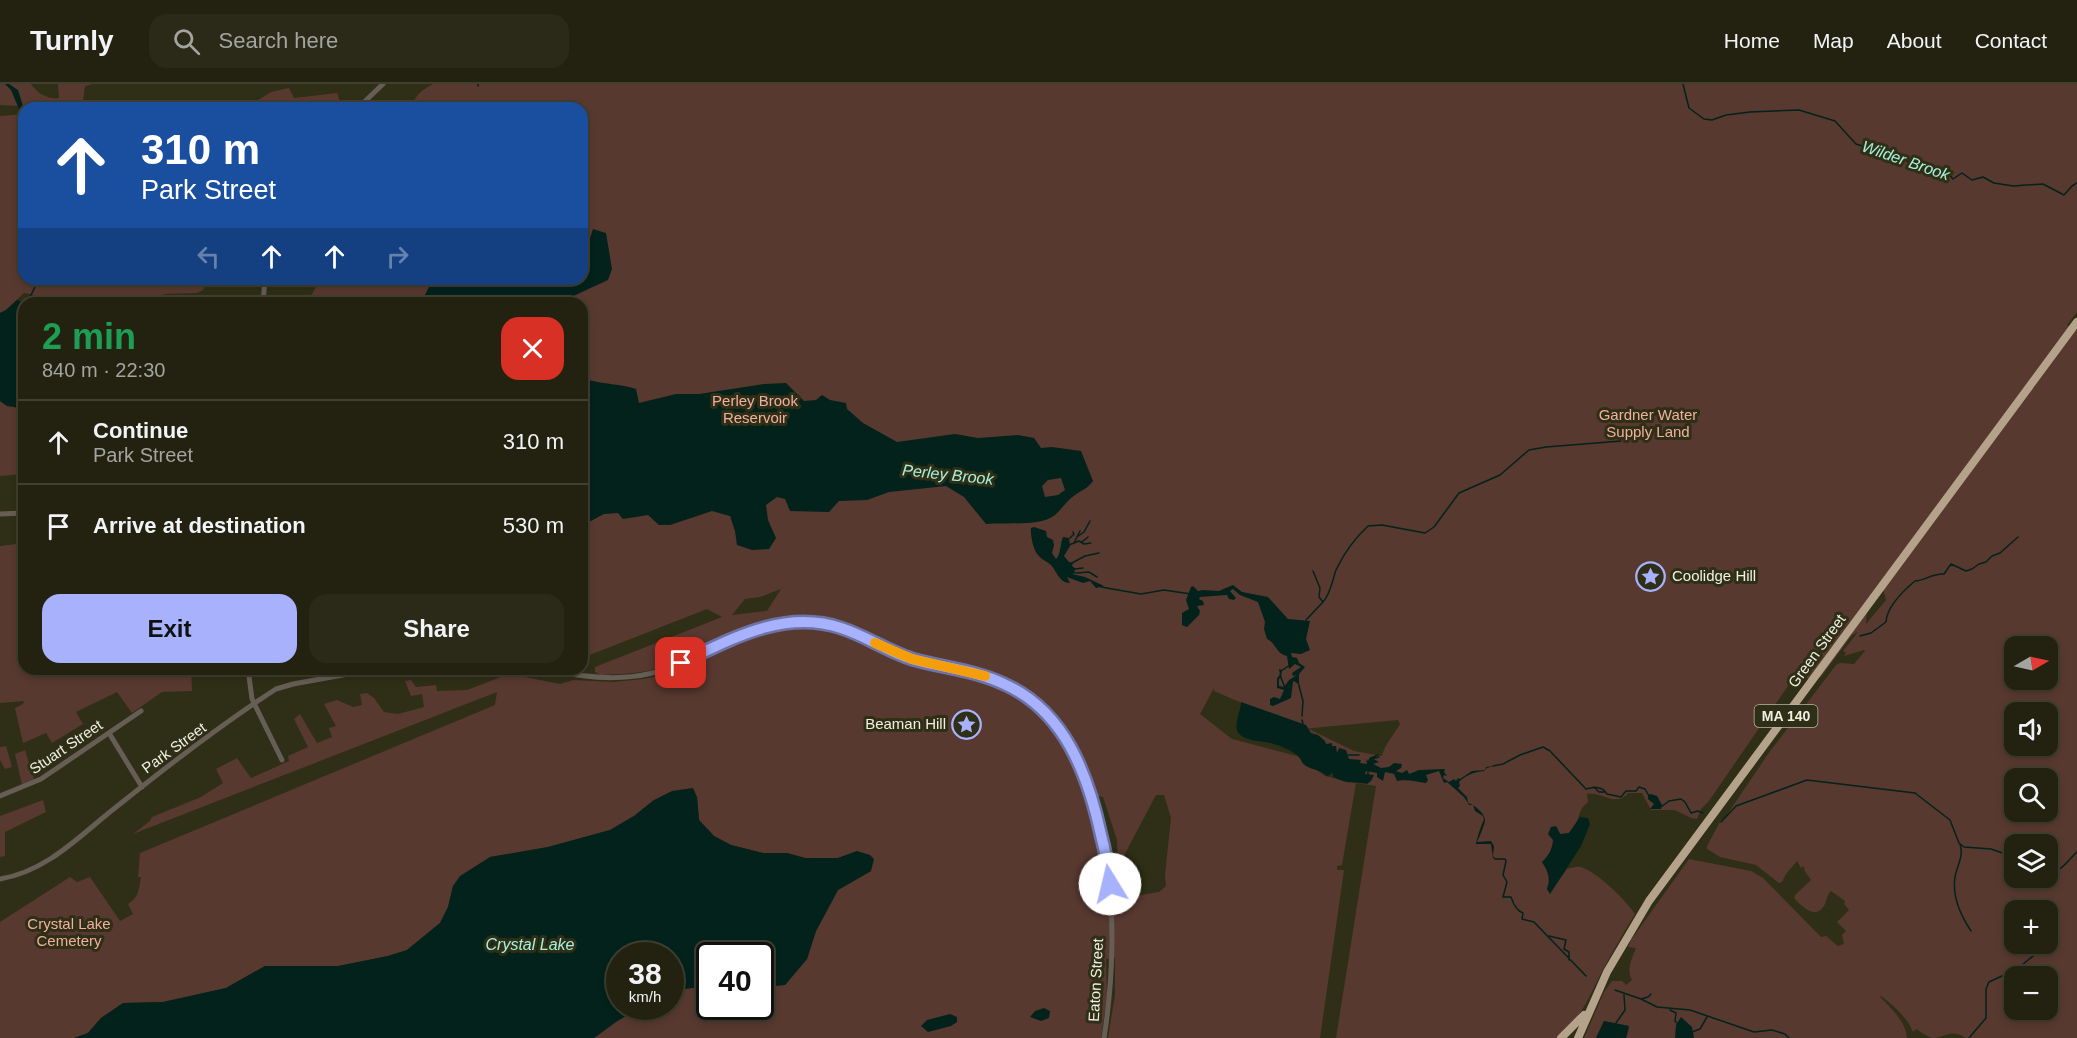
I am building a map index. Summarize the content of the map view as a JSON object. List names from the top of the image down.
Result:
{
  "streets": {
    "highway": ["Green Street", "MA 140"],
    "street": ["Stuart Street", "Park Street", "Eaton Street"]
  },
  "water": ["Wilder Brook", "Perley Brook", "Crystal Lake"],
  "parks": ["Perley Brook Reservoir", "Gardner Water Supply Land", "Crystal Lake Cemetery"],
  "places": {
    "place": ["Coolidge Hill", "Beaman Hill"]
  },
  "north": "right",
  "page": {
    "header": "Turnly",
    "search": "Search here",
    "nav": [
      "Home",
      "Map",
      "About",
      "Contact"
    ],
    "turn": ["310 m", "Park Street"],
    "heading": ["2 min", "840 m · 22:30"],
    "list": [
      {
        "name": "Continue",
        "note": "Park Street",
        "value": "310 m"
      },
      {
        "name": "Arrive at destination",
        "value": "530 m"
      }
    ],
    "buttons": ["Exit", "Share"],
    "map_buttons": ["+", "−"],
    "speed": "38 km/h",
    "limit": "40"
  }
}
